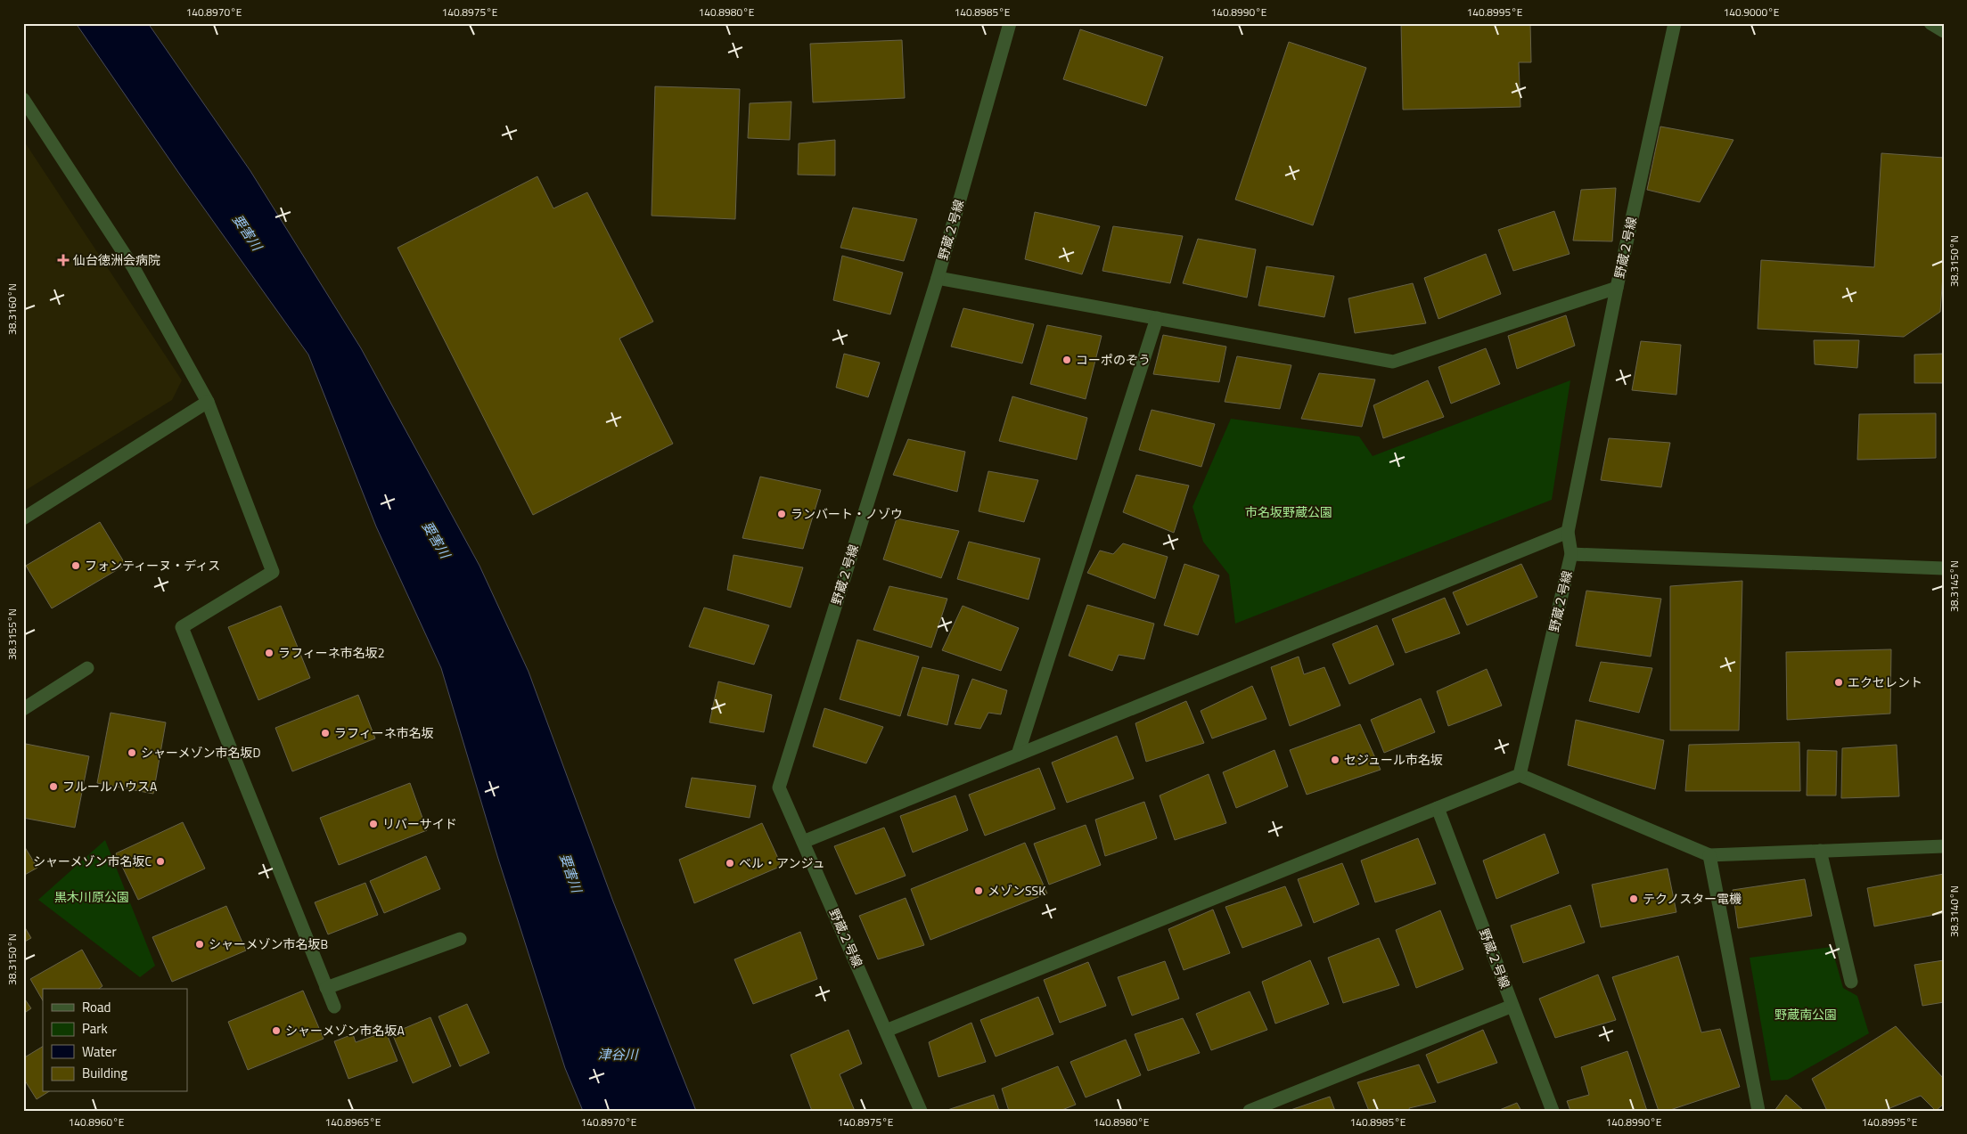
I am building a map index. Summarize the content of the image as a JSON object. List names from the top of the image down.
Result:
{
  "streets": {
    "street": ["野蔵２号線"]
  },
  "water": ["要害川", "津谷川"],
  "parks": ["市名坂野蔵公園", "黒木川原公園", "野蔵南公園"],
  "places": {
    "health": ["仙台徳洲会病院"],
    "other": [
      "コーポのぞう",
      "ランバート・ノゾウ",
      "フォンティーヌ・ディス",
      "ラフィーネ市名坂2",
      "エクセレント",
      "ラフィーネ市名坂",
      "シャーメゾン市名坂D",
      "セジュール市名坂",
      "フルールハウスA",
      "リバーサイド",
      "シャーメゾン市名坂C",
      "ベル・アンジュ",
      "メゾンSSK",
      "テクノスター電機",
      "シャーメゾン市名坂B",
      "シャーメゾン市名坂A"
    ]
  },
  "legend": [
    "Road",
    "Park",
    "Water",
    "Building"
  ],
  "coordinates": [
    "140.8970°E",
    "140.8975°E",
    "140.8980°E",
    "140.8985°E",
    "140.8990°E",
    "140.8995°E",
    "140.9000°E",
    "38.3150°N",
    "38.3160°N",
    "38.3145°N",
    "38.3155°N",
    "38.3140°N",
    "140.8960°E",
    "140.8965°E"
  ]
}
